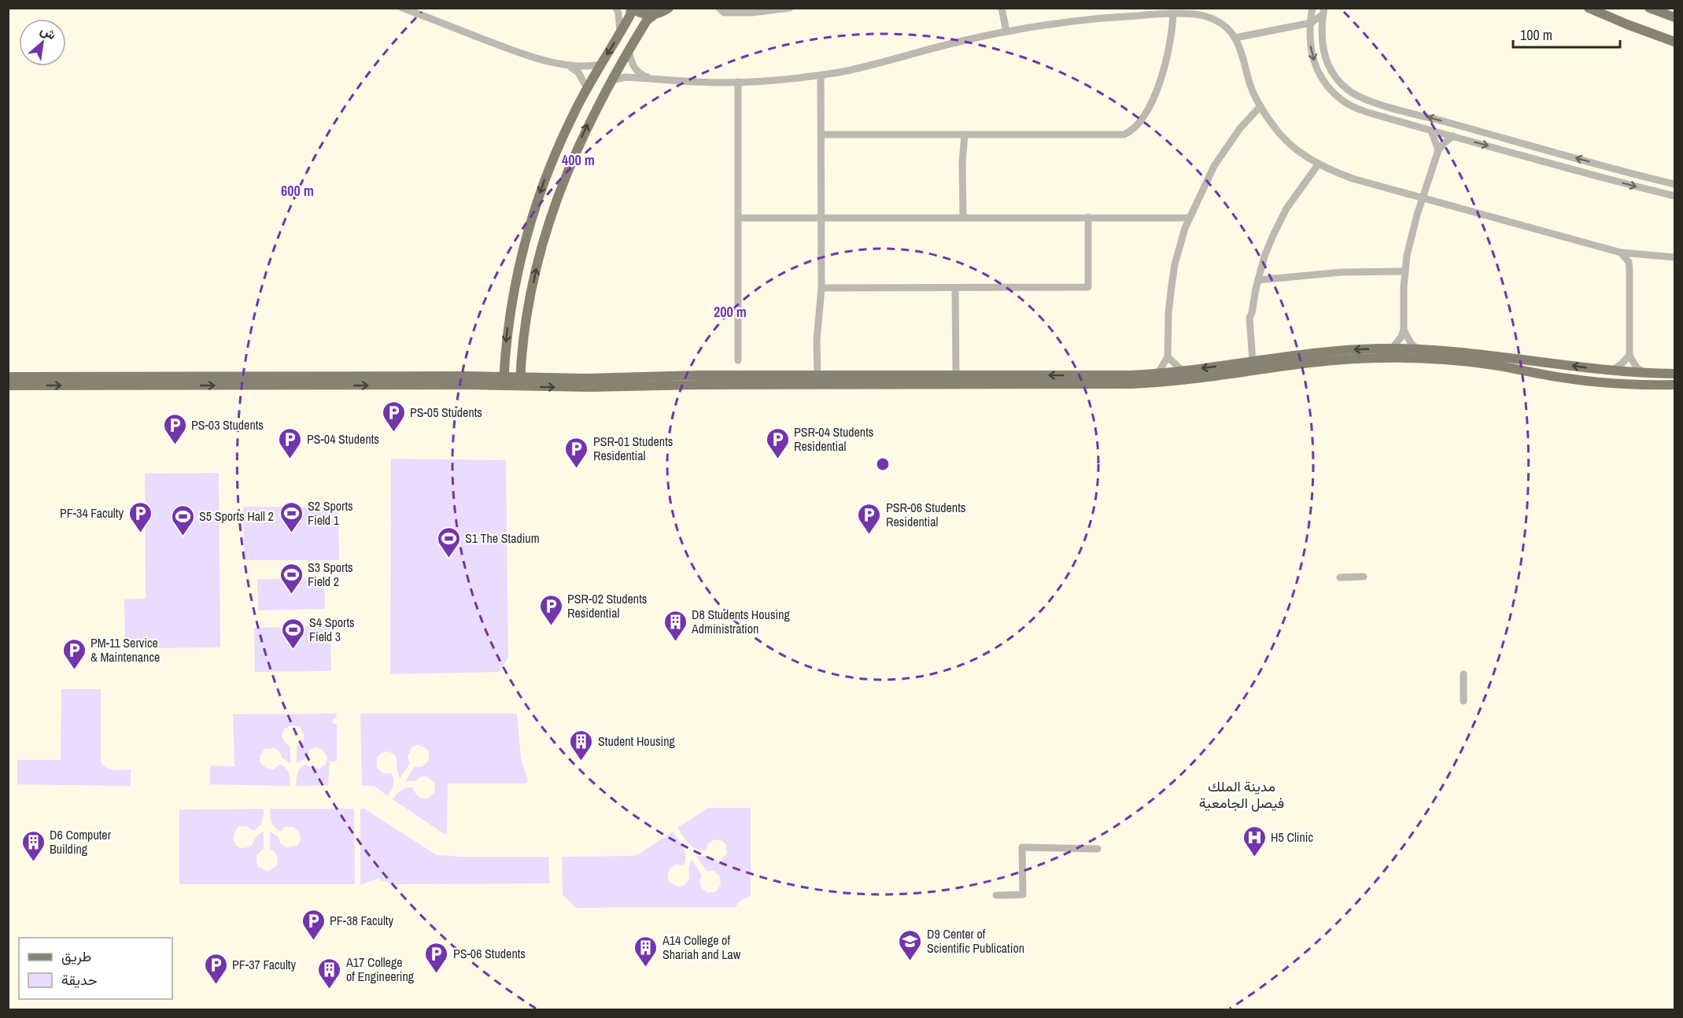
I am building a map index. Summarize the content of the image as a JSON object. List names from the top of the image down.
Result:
{
  "districts": ["مدينة الملك فيصل الجامعية"],
  "places": {
    "parking": [
      "PS-05 Students",
      "PS-03 Students",
      "PS-04 Students",
      "PSR-04 Students Residential",
      "PSR-01 Students Residential",
      "PF-34 Faculty",
      "PSR-06 Students Residential",
      "PSR-02 Students Residential",
      "PM-11 Service & Maintenance",
      "PF-38 Faculty",
      "PS-06 Students",
      "PF-37 Faculty"
    ],
    "sports": [
      "S2 Sports Field 1",
      "S5 Sports Hall 2",
      "S1 The Stadium",
      "S3 Sports Field 2",
      "S4 Sports Field 3"
    ],
    "building": [
      "D8 Students Housing Administration",
      "Student Housing",
      "D6 Computer Building",
      "A14 College of Shariah and Law",
      "A17 College of Engineering"
    ],
    "hospital": ["H5 Clinic"],
    "school or university": ["D9 Center of Scientific Publication"]
  },
  "legend": ["طريق", "حديقة"],
  "scale_bar": "100 m",
  "north": "top right",
  "rings": ["400 m", "600 m", "200 m"]
}
